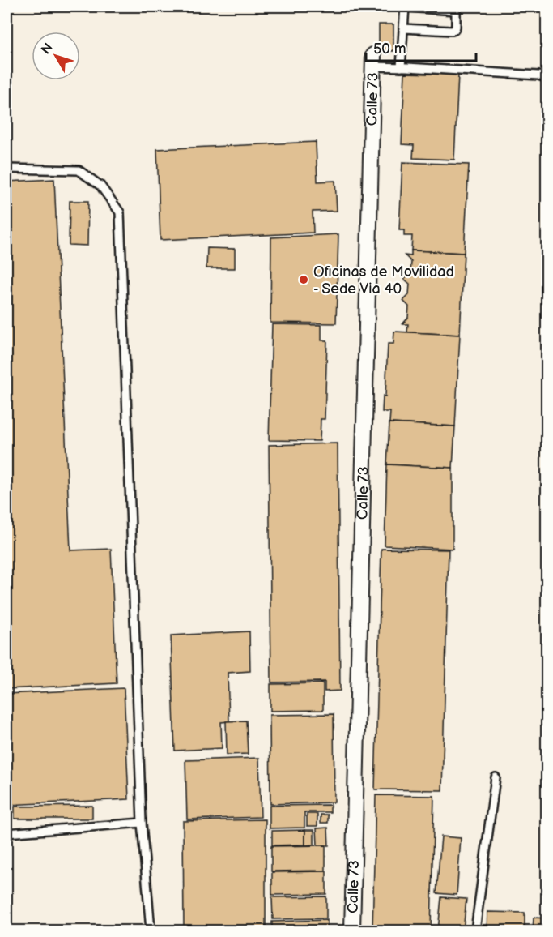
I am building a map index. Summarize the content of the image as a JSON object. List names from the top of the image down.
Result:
{
  "streets": {
    "street": ["Calle 73"]
  },
  "places": ["Oficinas de Movilidad - Sede Via 40"],
  "scale_bar": "50 m",
  "north": "top left"
}
